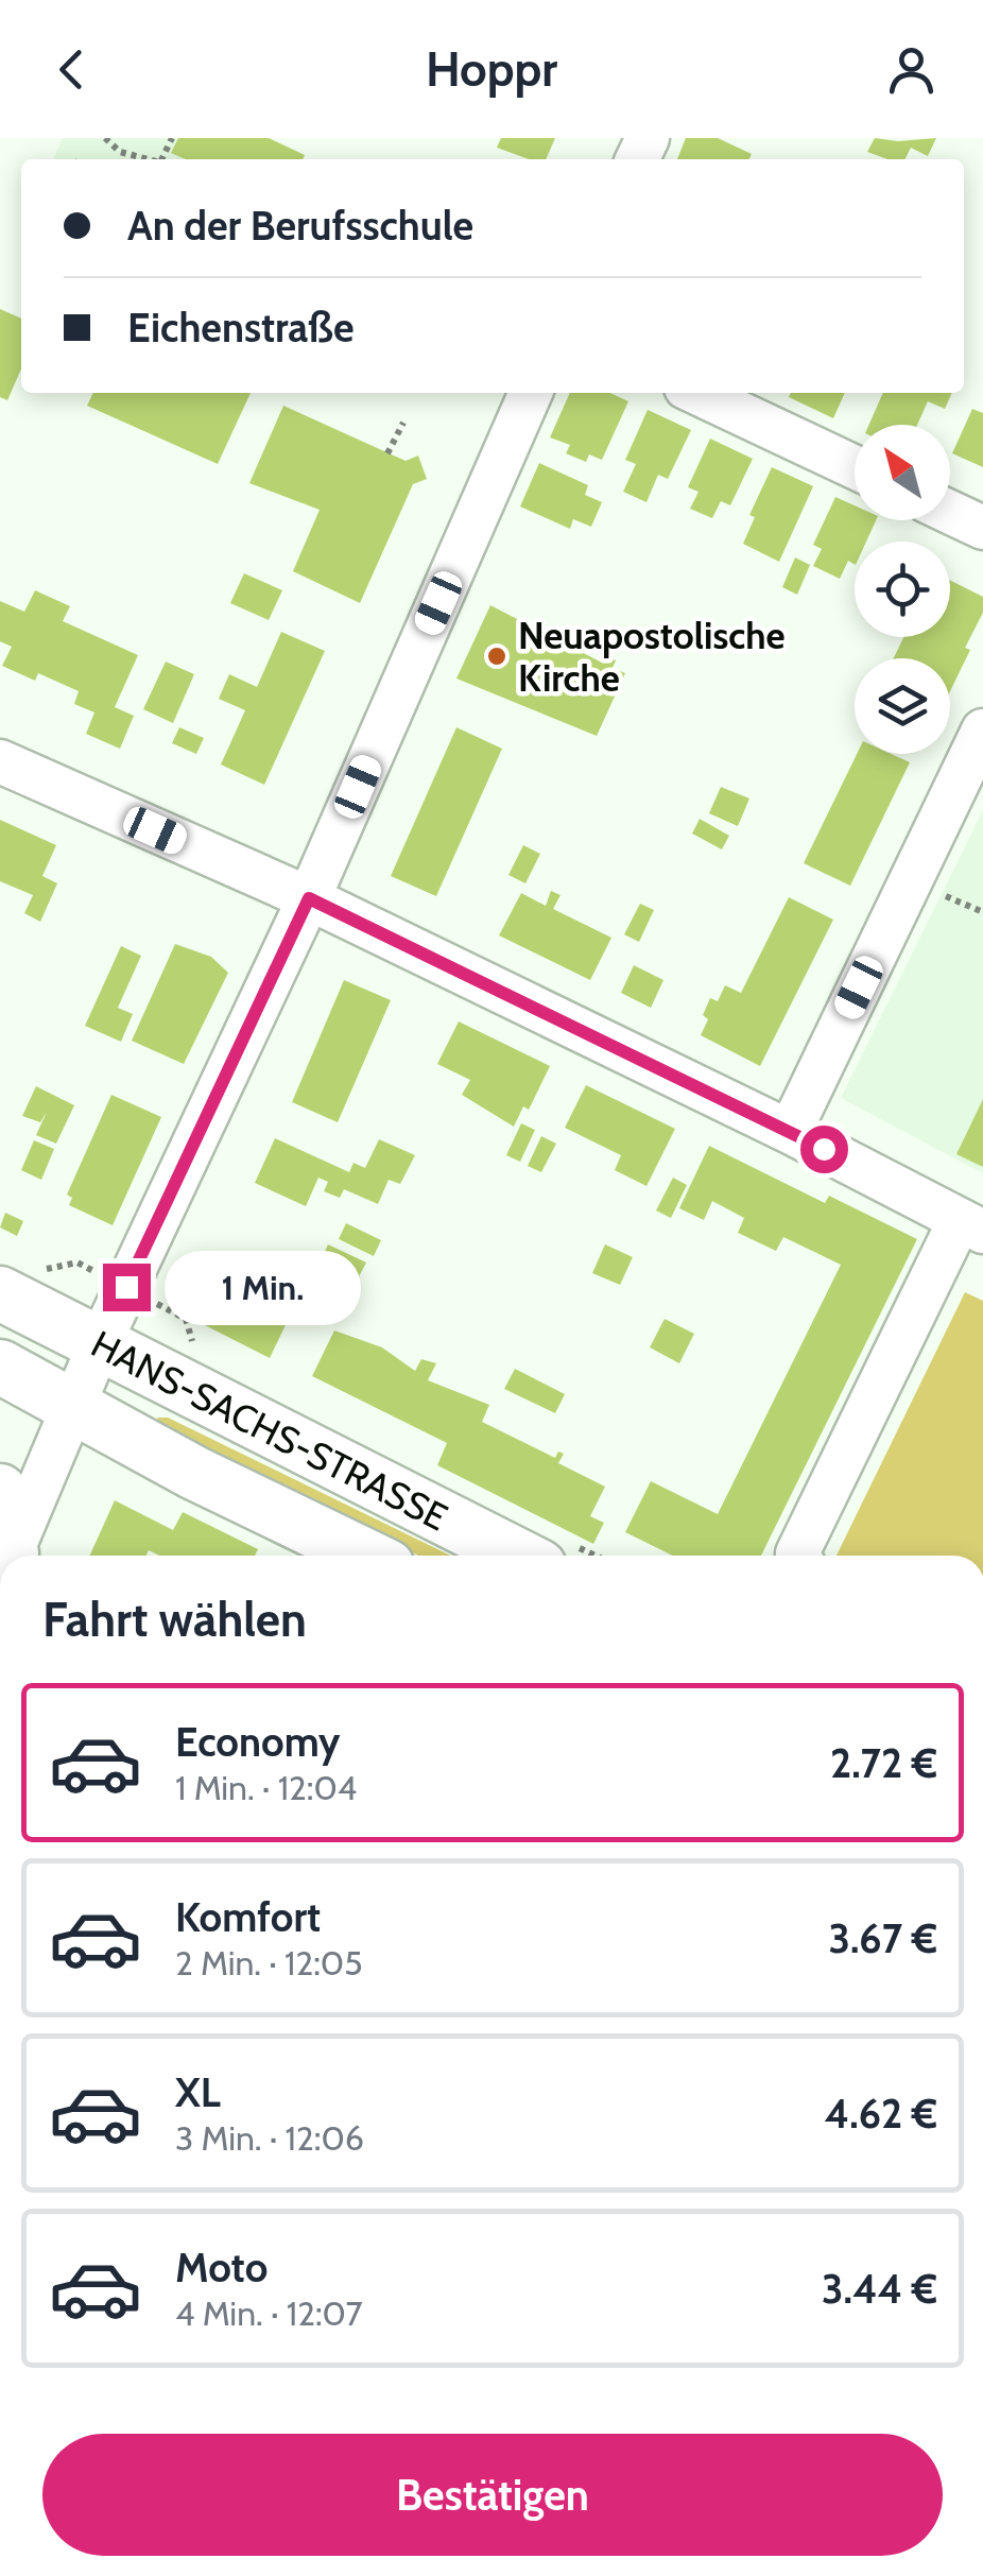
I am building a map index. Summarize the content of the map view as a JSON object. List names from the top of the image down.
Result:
{
  "streets": {
    "main road": ["HANS-SACHS-STRASSE"]
  },
  "places": ["Neuapostolische Kirche"],
  "north": "top left",
  "page": {
    "header": "Hoppr",
    "banner": ["An der Berufsschule", "Eichenstraße"],
    "bubble": "1 Min.",
    "heading": "Fahrt wählen",
    "list": [
      {
        "name": "Economy",
        "note": "1 Min. · 12:04",
        "value": "2.72 €"
      },
      {
        "name": "Komfort",
        "note": "2 Min. · 12:05",
        "value": "3.67 €"
      },
      {
        "name": "XL",
        "note": "3 Min. · 12:06",
        "value": "4.62 €"
      },
      {
        "name": "Moto",
        "note": "4 Min. · 12:07",
        "value": "3.44 €"
      }
    ],
    "buttons": "Bestätigen"
  }
}
